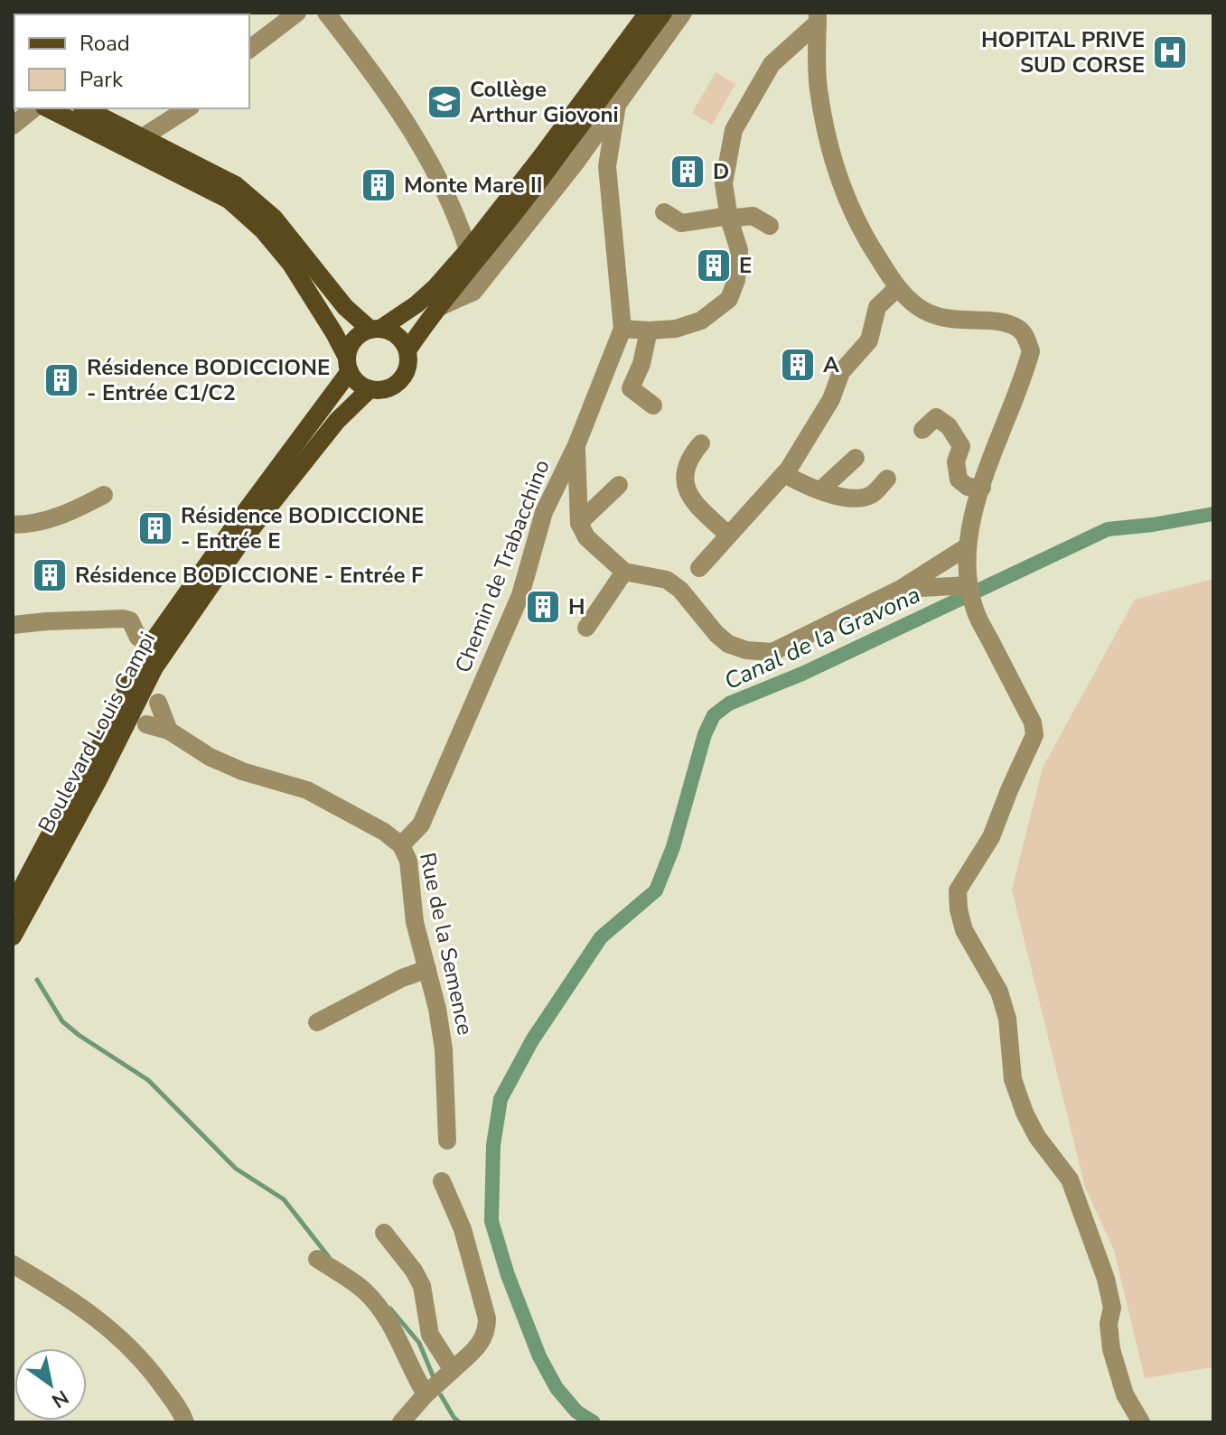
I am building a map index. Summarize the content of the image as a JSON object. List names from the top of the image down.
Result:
{
  "streets": {
    "main road": ["Boulevard Louis Campi"],
    "street": ["Chemin de Trabacchino", "Rue de la Semence"]
  },
  "crossings": [
    ["Chemin de Trabacchino", "Rue de la Semence"]
  ],
  "water": ["Canal de la Gravona"],
  "places": {
    "hospital": ["HOPITAL PRIVE SUD CORSE"],
    "school or university": ["Collège Arthur Giovoni"],
    "building": [
      "D",
      "Monte Mare II",
      "E",
      "A",
      "Résidence BODICCIONE - Entrée C1/C2",
      "Résidence BODICCIONE - Entrée E",
      "Résidence BODICCIONE - Entrée F",
      "H"
    ]
  },
  "legend": ["Road", "Park"],
  "north": "bottom right"
}
